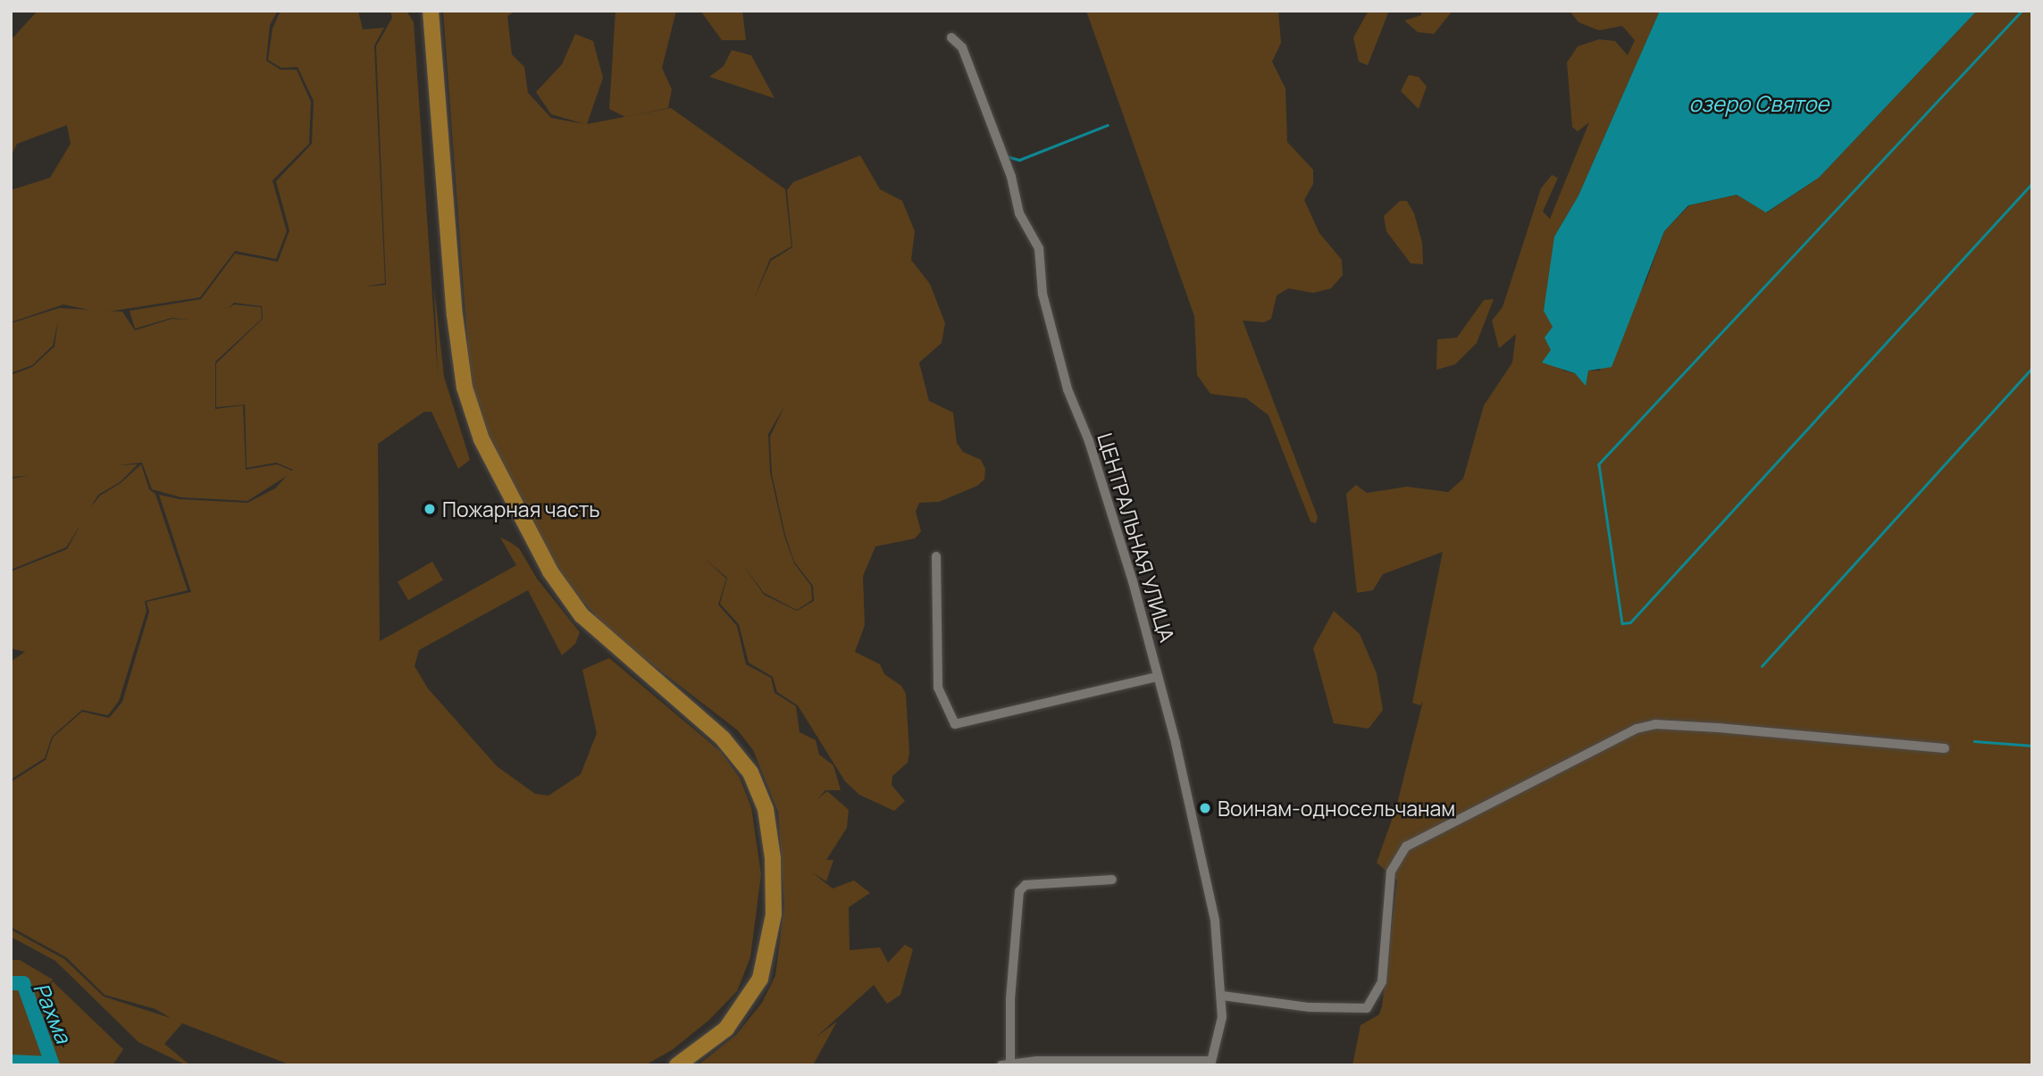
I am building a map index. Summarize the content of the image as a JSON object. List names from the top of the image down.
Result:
{
  "streets": {
    "street": ["ЦЕНТРАЛЬНАЯ УЛИЦА"]
  },
  "water": ["озеро Святое", "Рахма"],
  "places": ["Пожарная часть", "Воинам-односельчанам"]
}
